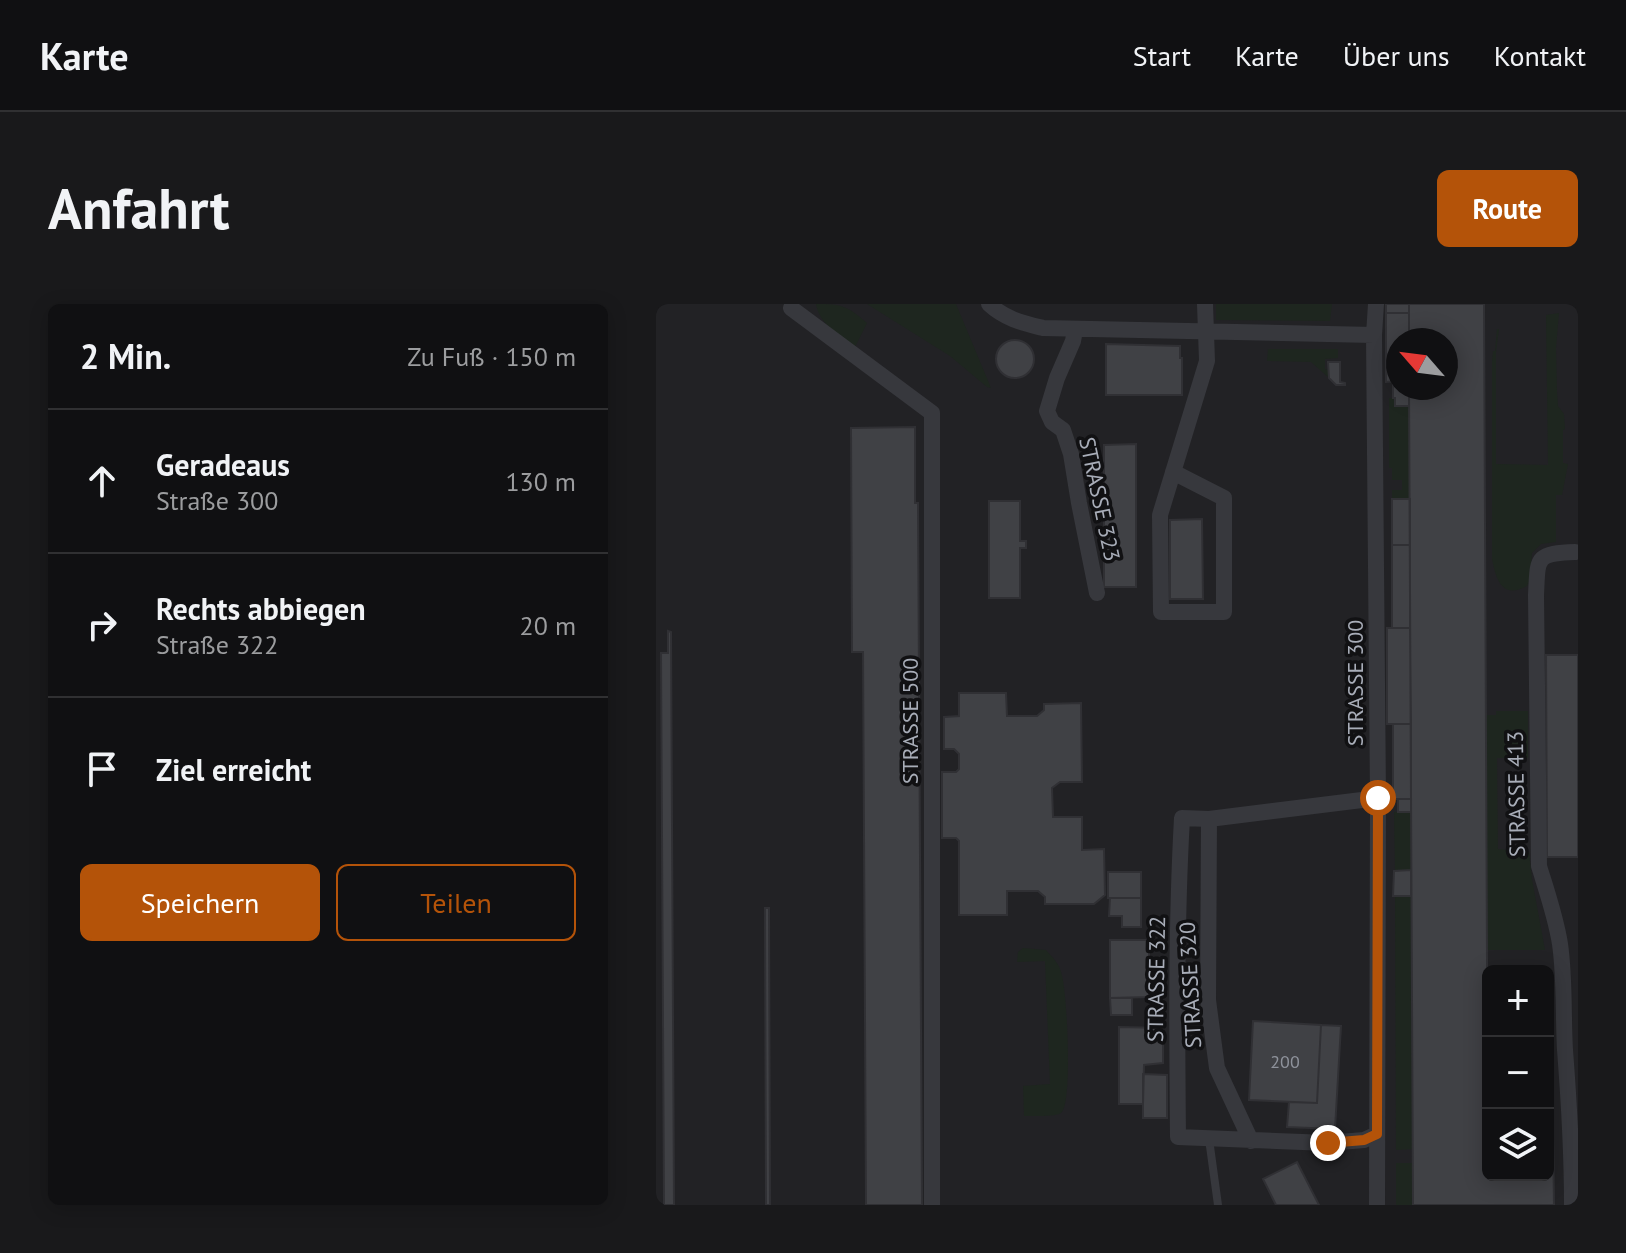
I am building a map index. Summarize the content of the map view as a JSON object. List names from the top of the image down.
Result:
{
  "streets": {
    "street": [
      "STRASSE 323",
      "STRASSE 300",
      "STRASSE 500",
      "STRASSE 413",
      "STRASSE 322",
      "STRASSE 320"
    ]
  },
  "crossings": [
    ["STRASSE 300", "STRASSE 322"],
    ["STRASSE 322", "STRASSE 320"]
  ],
  "house_numbers": ["200"],
  "north": "top left",
  "page": {
    "header": "Karte",
    "nav": [
      "Start",
      "Karte",
      "Über uns",
      "Kontakt"
    ],
    "buttons": [
      "Route",
      ["Speichern", "Teilen"]
    ],
    "title": "Anfahrt",
    "heading": ["2 Min.", "Zu Fuß · 150 m"],
    "list": [
      ["Geradeaus", "Straße 300", "130 m"],
      ["Rechts abbiegen", "Straße 322", "20 m"],
      "Ziel erreicht"
    ],
    "map_buttons": ["+", "−"]
  }
}
